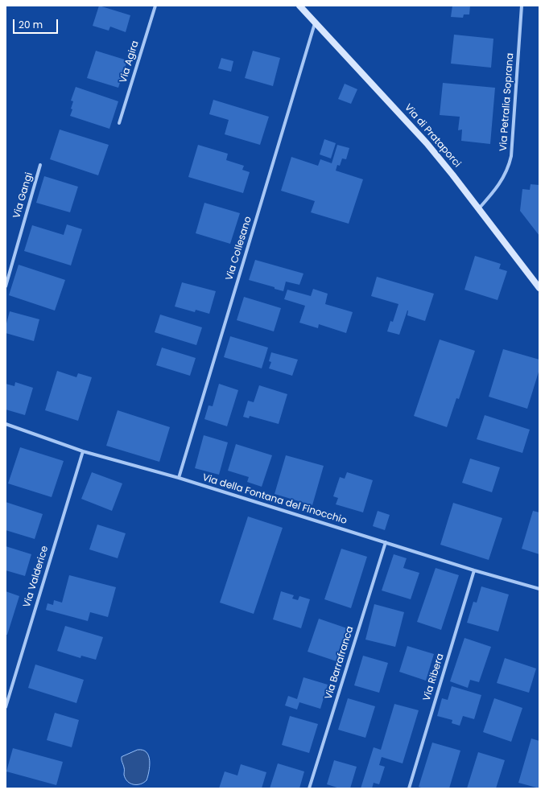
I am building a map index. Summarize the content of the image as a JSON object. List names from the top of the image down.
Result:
{
  "streets": {
    "street": [
      "Via Agira",
      "Via Petralia Soprana",
      "Via di Prataporci",
      "Via Gangi",
      "Via Collesano",
      "Via della Fontana del Finocchio",
      "Via Valderice",
      "Via Barrafranca",
      "Via Ribera"
    ]
  },
  "crossings": [
    ["Via Petralia Soprana", "Via di Prataporci"],
    ["Via di Prataporci", "Via Collesano"],
    ["Via Collesano", "Via della Fontana del Finocchio"],
    ["Via della Fontana del Finocchio", "Via Valderice"],
    ["Via della Fontana del Finocchio", "Via Barrafranca"],
    ["Via della Fontana del Finocchio", "Via Ribera"]
  ],
  "scale_bar": "20 m"
}
